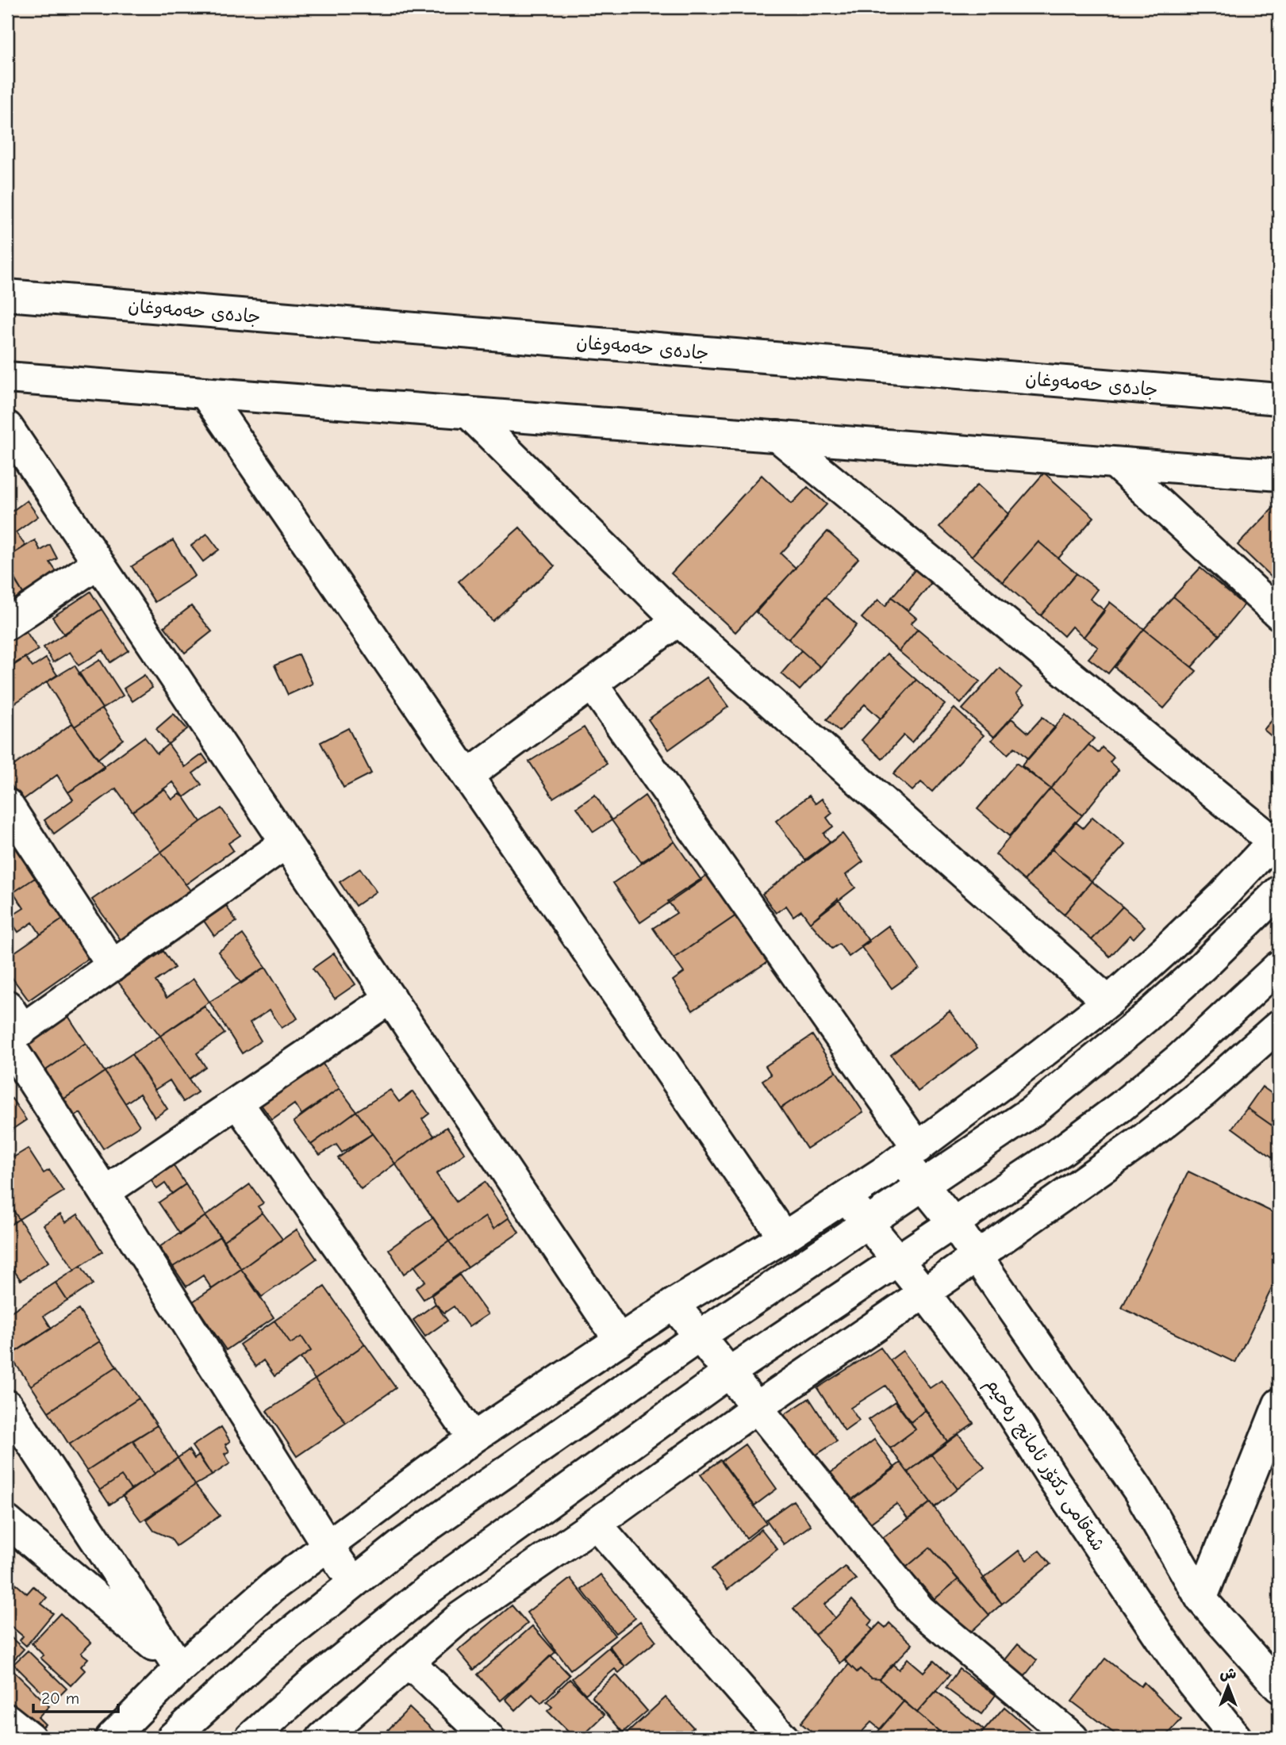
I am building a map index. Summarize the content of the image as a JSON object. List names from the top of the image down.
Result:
{
  "streets": {
    "street": ["جادەی حەمەوغان", "شەقامی دکتۆر ئامانج رەحیم"]
  },
  "scale_bar": "20 m",
  "north": "top"
}
